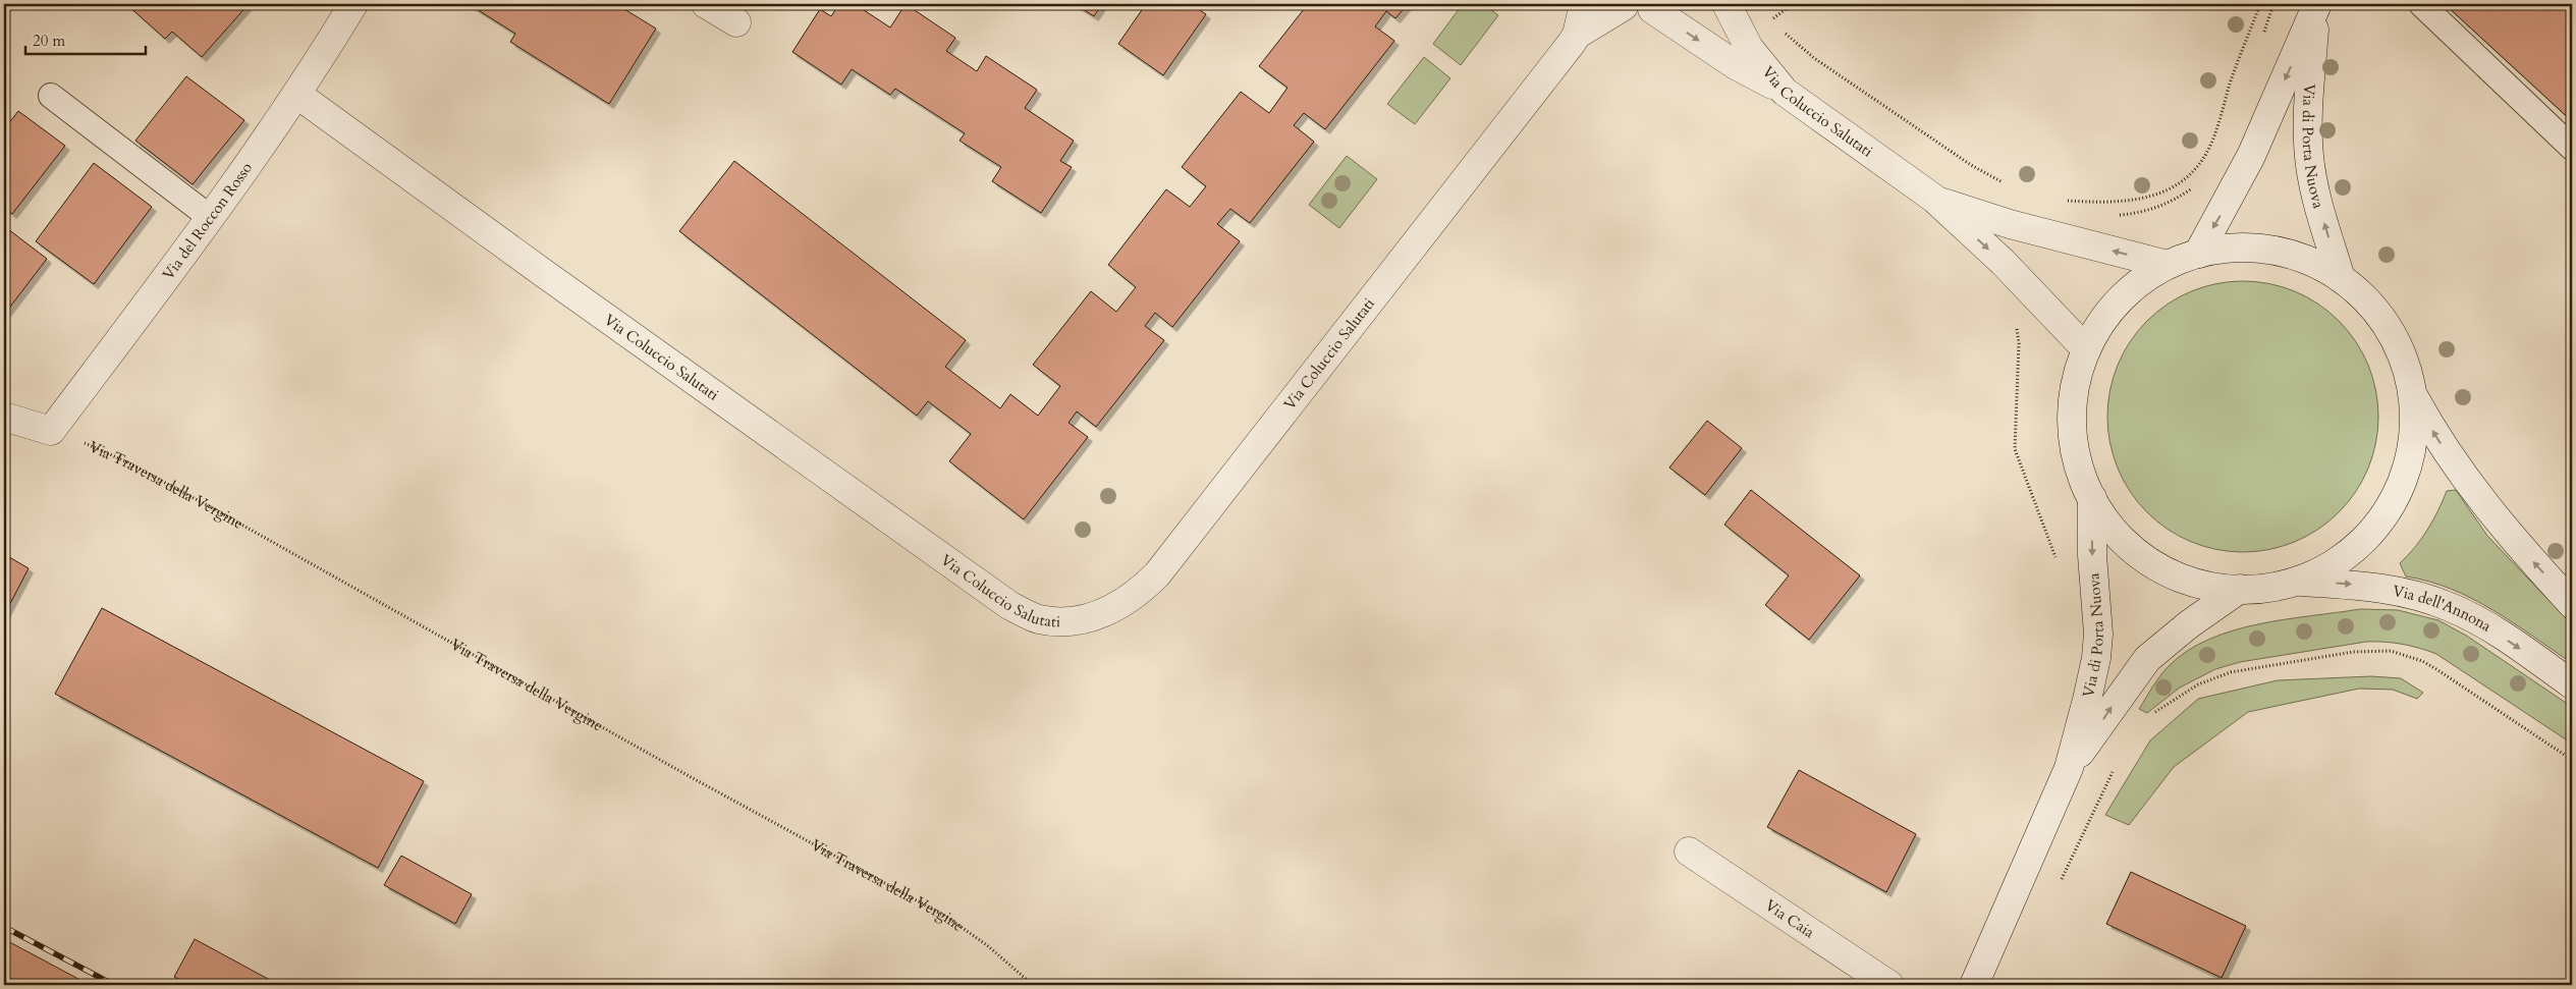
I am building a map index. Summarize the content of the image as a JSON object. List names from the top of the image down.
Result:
{
  "streets": {
    "street": [
      "Via Coluccio Salutati",
      "Via di Porta Nuova",
      "Via del Roccon Rosso",
      "Via dell'Annona",
      "Via Caia"
    ],
    "path": ["Via Traversa della Vergine"]
  },
  "crossings": [
    ["Via Coluccio Salutati", "Via del Roccon Rosso"],
    ["Via di Porta Nuova", "Via dell'Annona"],
    ["Via del Roccon Rosso", "Via Traversa della Vergine"]
  ],
  "scale_bar": "20 m"
}
